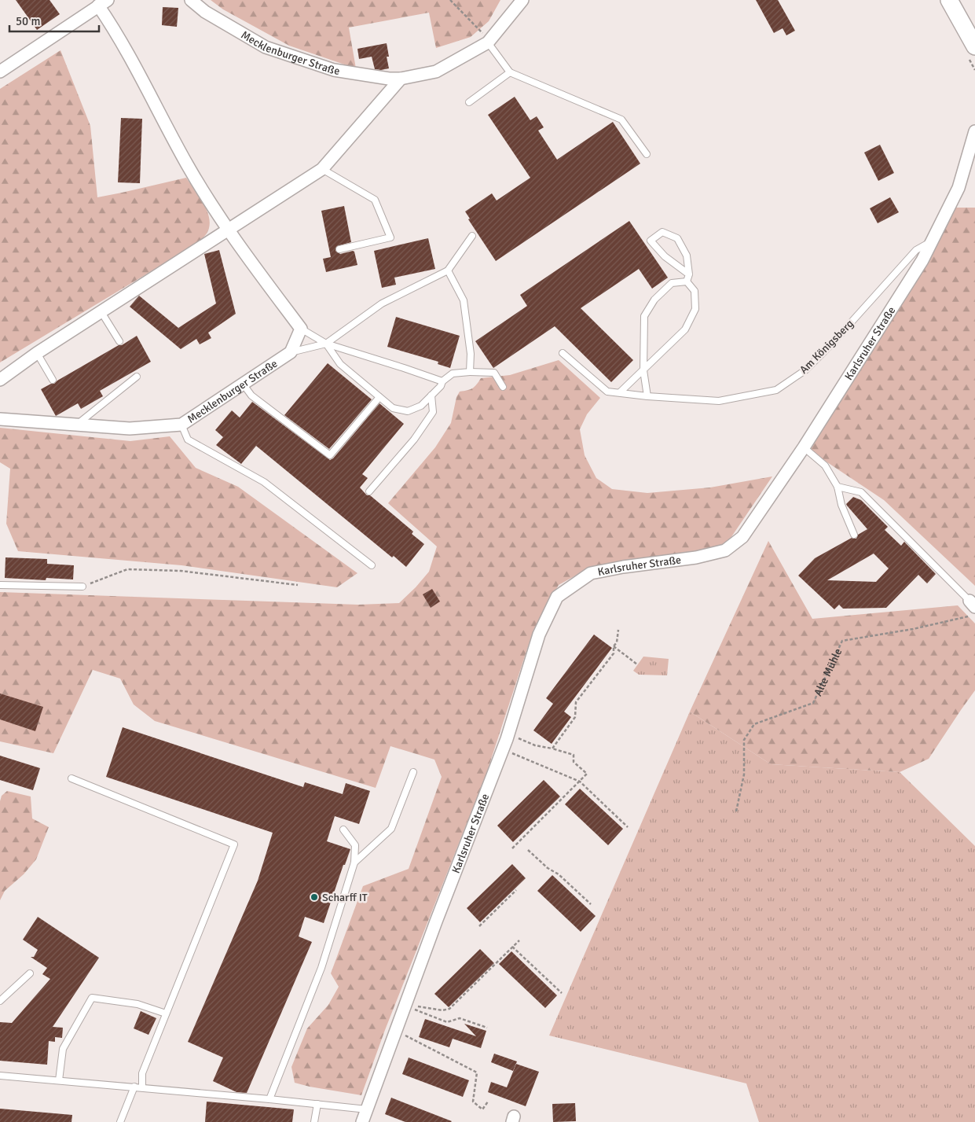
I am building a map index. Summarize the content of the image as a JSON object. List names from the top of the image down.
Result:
{
  "streets": {
    "street": ["Mecklenburger Straße", "Karlsruher Straße"],
    "lane": ["Am Königsberg"],
    "path": ["Alte Mühle"]
  },
  "crossings": [
    ["Karlsruher Straße", "Am Königsberg"]
  ],
  "places": ["Scharff IT"],
  "scale_bar": "50 m"
}
